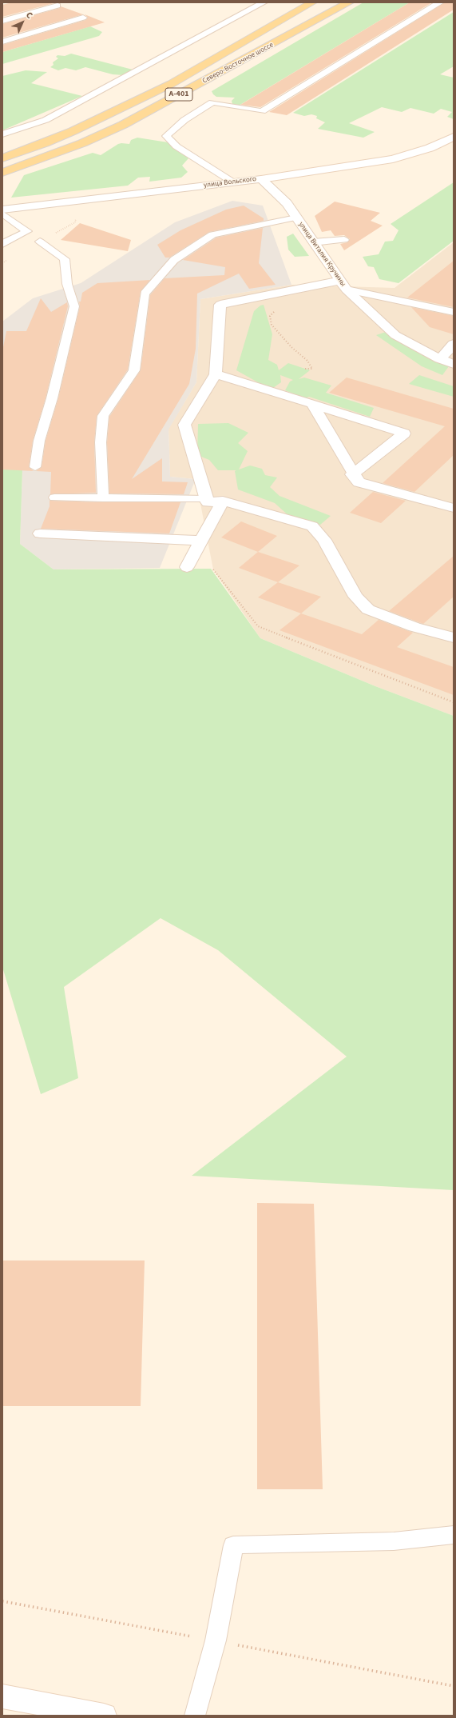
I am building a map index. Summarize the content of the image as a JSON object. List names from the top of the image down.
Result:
{
  "streets": {
    "main road": ["Северо-Восточное шоссе", "А-401"],
    "street": ["улица Вольского", "улица Виталия Кручины"]
  },
  "crossings": [
    ["улица Вольского", "улица Виталия Кручины"]
  ],
  "north": "top right"
}
